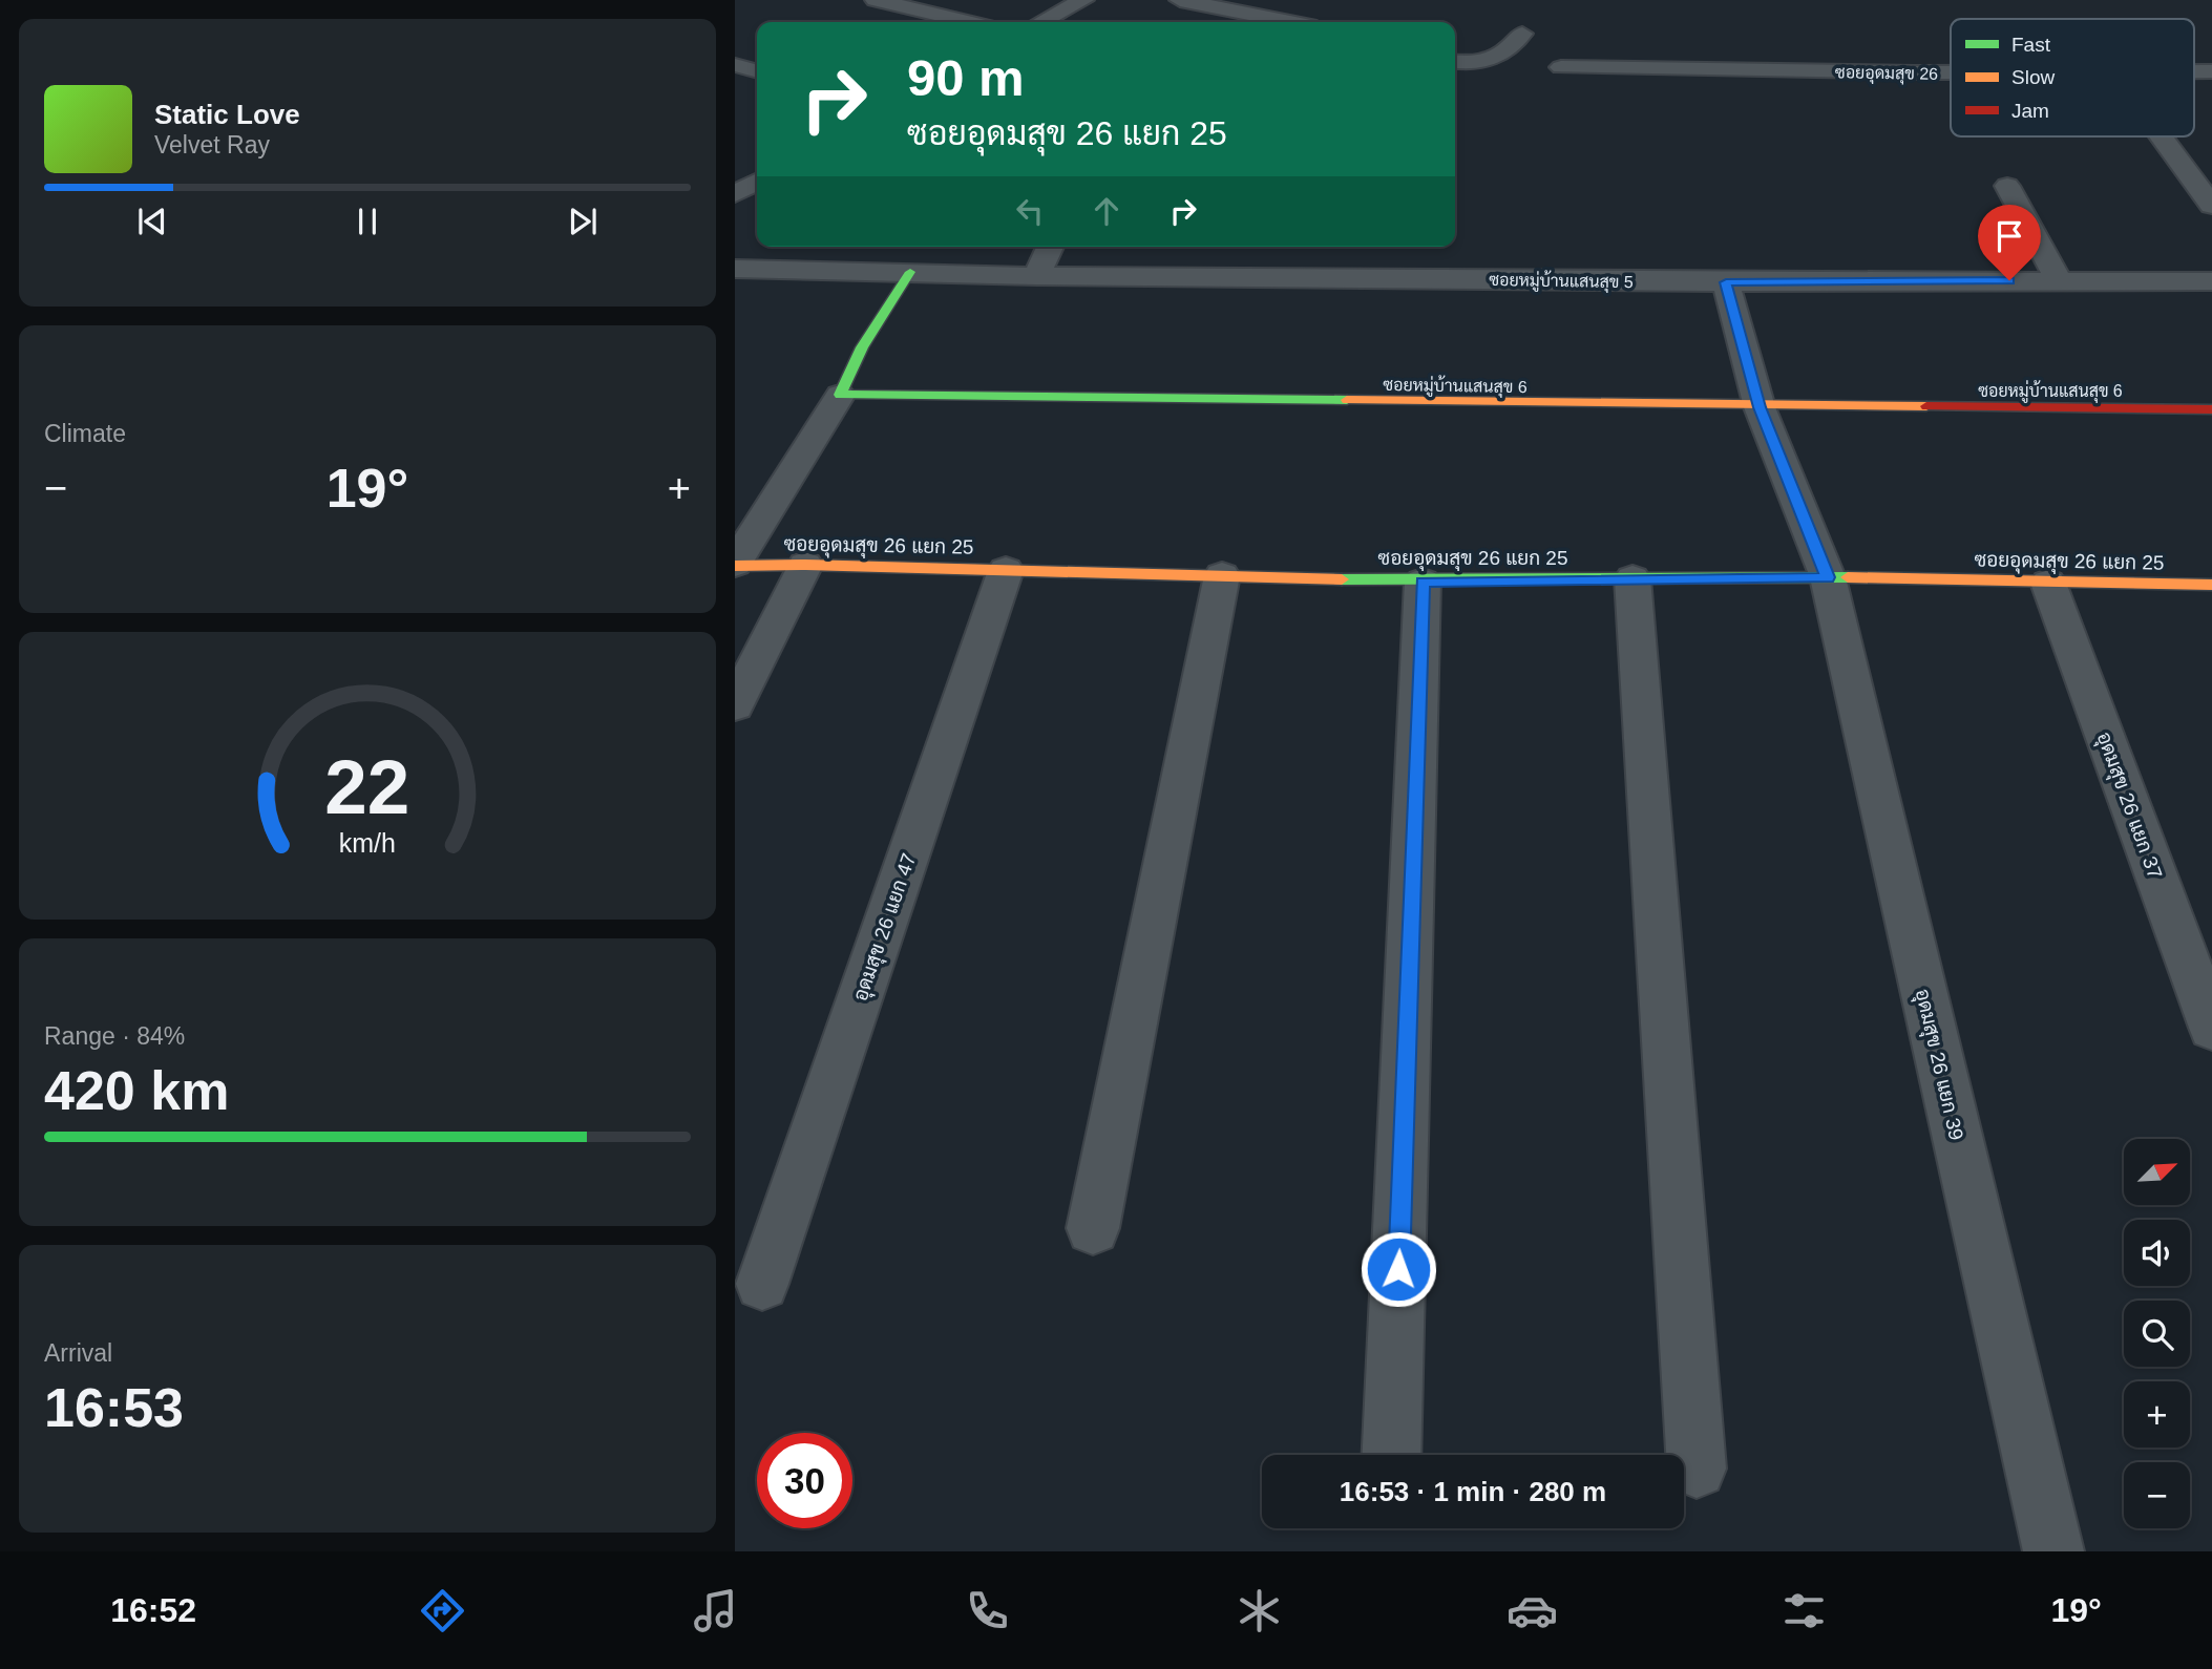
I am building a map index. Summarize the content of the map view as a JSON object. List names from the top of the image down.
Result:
{
  "streets": {
    "street": [
      "ซอยอุดมสุข 26",
      "ซอยหมู่บ้านแสนสุข 5",
      "ซอยหมู่บ้านแสนสุข 6",
      "ซอยอุดมสุข 26 แยก 25",
      "อุดมสุข 26 แยก 37",
      "อุดมสุข 26 แยก 47",
      "อุดมสุข 26 แยก 39"
    ]
  },
  "crossings": [
    ["ซอยหมู่บ้านแสนสุข 5", "อุดมสุข 26 แยก 39"],
    ["ซอยหมู่บ้านแสนสุข 6", "อุดมสุข 26 แยก 39"],
    ["ซอยอุดมสุข 26 แยก 25", "อุดมสุข 26 แยก 37"],
    ["ซอยอุดมสุข 26 แยก 25", "อุดมสุข 26 แยก 47"],
    ["ซอยอุดมสุข 26 แยก 25", "อุดมสุข 26 แยก 39"]
  ],
  "legend": ["Fast", "Slow", "Jam"],
  "north": "top right",
  "page": {
    "turn": ["90 m", "ซอยอุดมสุข 26 แยก 25"],
    "song": ["Static Love", "Velvet Ray"],
    "tile": [
      "Climate",
      ["Range · 84%", "420 km"],
      ["Arrival", "16:53"]
    ],
    "heat": ["−", "19°", "+"],
    "map_buttons": ["+", "−"],
    "limit": "30",
    "trip": "16:53 · 1 min · 280 m",
    "tabs": ["16:52", "19°"],
    "gauge": ["22", "km/h"]
  }
}
